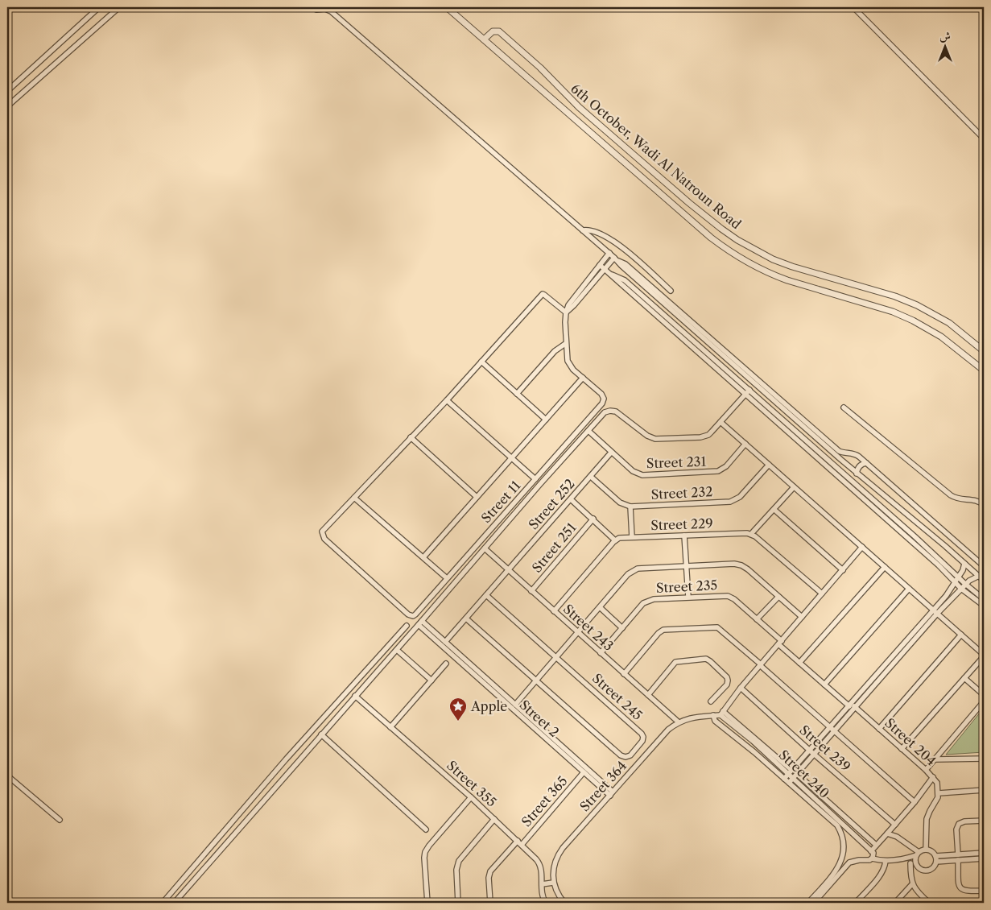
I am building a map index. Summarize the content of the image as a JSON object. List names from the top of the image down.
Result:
{
  "streets": {
    "street": [
      "6th October, Wadi Al Natroun Road",
      "Street 231",
      "Street 232",
      "Street 11",
      "Street 252",
      "Street 229",
      "Street 251",
      "Street 235",
      "Street 243",
      "Street 245",
      "Street 2",
      "Street 204",
      "Street 239",
      "Street 240",
      "Street 355",
      "Street 364",
      "Street 365"
    ]
  },
  "crossings": [
    ["Street 231", "Street 11"],
    ["Street 231", "Street 252"],
    ["Street 11", "Street 243"],
    ["Street 11", "Street 2"],
    ["Street 11", "Street 355"],
    ["Street 252", "Street 243"],
    ["Street 252", "Street 245"],
    ["Street 252", "Street 2"],
    ["Street 251", "Street 243"],
    ["Street 235", "Street 243"],
    ["Street 235", "Street 204"],
    ["Street 243", "Street 364"],
    ["Street 2", "Street 364"],
    ["Street 2", "Street 365"],
    ["Street 240", "Street 364"],
    ["Street 355", "Street 365"]
  ],
  "places": {
    "place": ["Apple"]
  },
  "north": "top"
}
